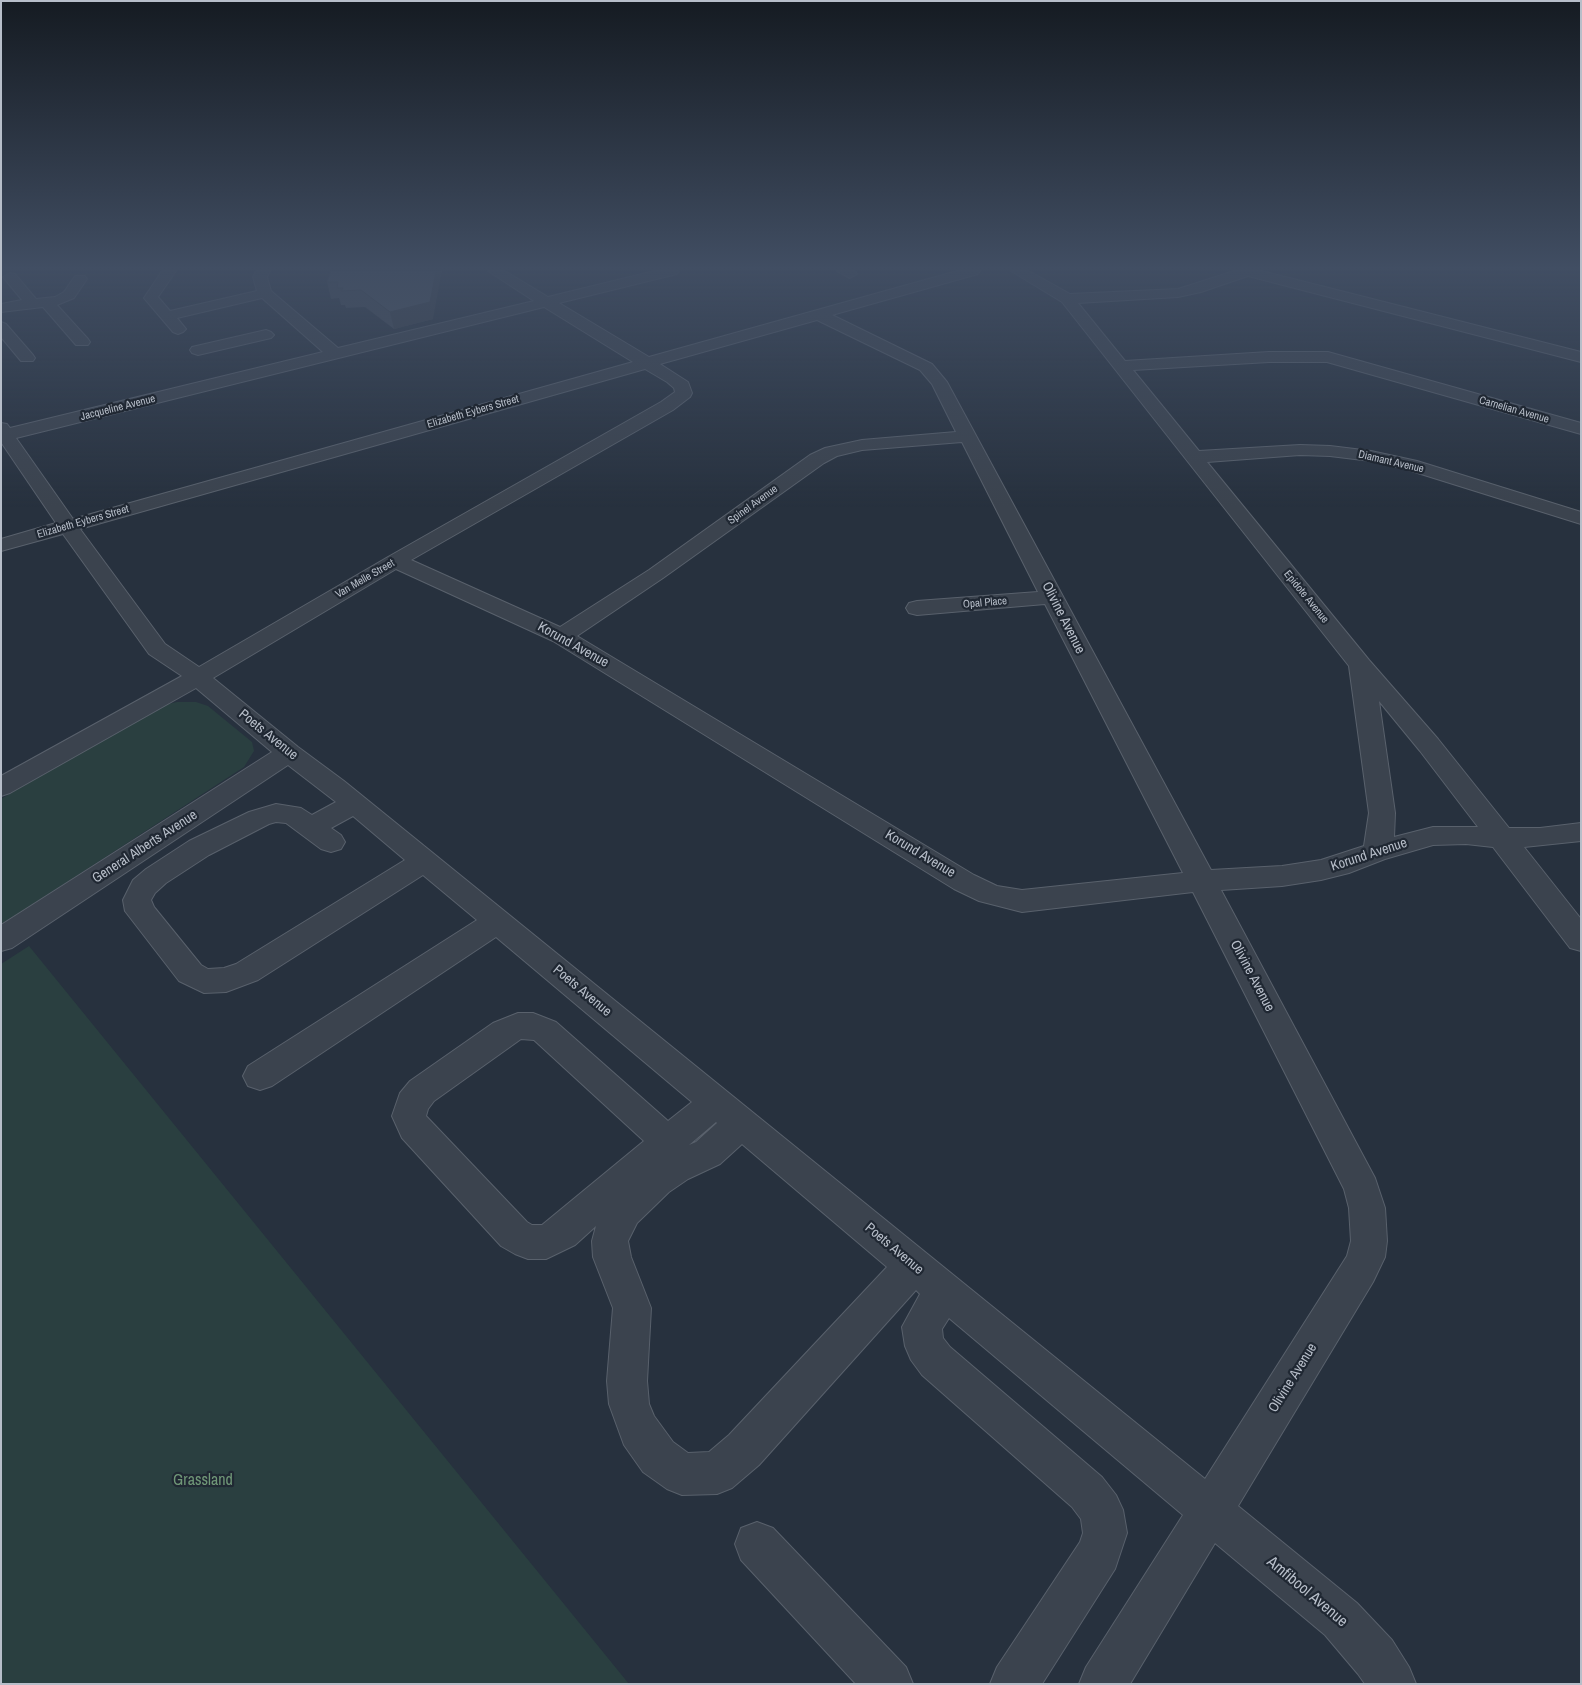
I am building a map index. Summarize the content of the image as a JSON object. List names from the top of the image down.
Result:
{
  "streets": {
    "street": [
      "Jacqueline Avenue",
      "Carnelian Avenue",
      "Elizabeth Eybers Street",
      "Diamant Avenue",
      "Spinel Avenue",
      "Van Melle Street",
      "Epidote Avenue",
      "Opal Place",
      "Olivine Avenue",
      "Korund Avenue",
      "Poets Avenue",
      "General Alberts Avenue",
      "Amfibool Avenue"
    ]
  },
  "crossings": [
    ["Jacqueline Avenue", "Poets Avenue"],
    ["Carnelian Avenue", "Epidote Avenue"],
    ["Elizabeth Eybers Street", "Van Melle Street"],
    ["Elizabeth Eybers Street", "Poets Avenue"],
    ["Diamant Avenue", "Epidote Avenue"],
    ["Spinel Avenue", "Olivine Avenue"],
    ["Spinel Avenue", "Korund Avenue"],
    ["Van Melle Street", "Korund Avenue"],
    ["Van Melle Street", "Poets Avenue"],
    ["Epidote Avenue", "Korund Avenue"],
    ["Opal Place", "Olivine Avenue"],
    ["Olivine Avenue", "Korund Avenue"],
    ["Olivine Avenue", "Poets Avenue"],
    ["Olivine Avenue", "Amfibool Avenue"],
    ["Poets Avenue", "General Alberts Avenue"],
    ["Poets Avenue", "Amfibool Avenue"]
  ],
  "parks": ["Grassland"]
}
